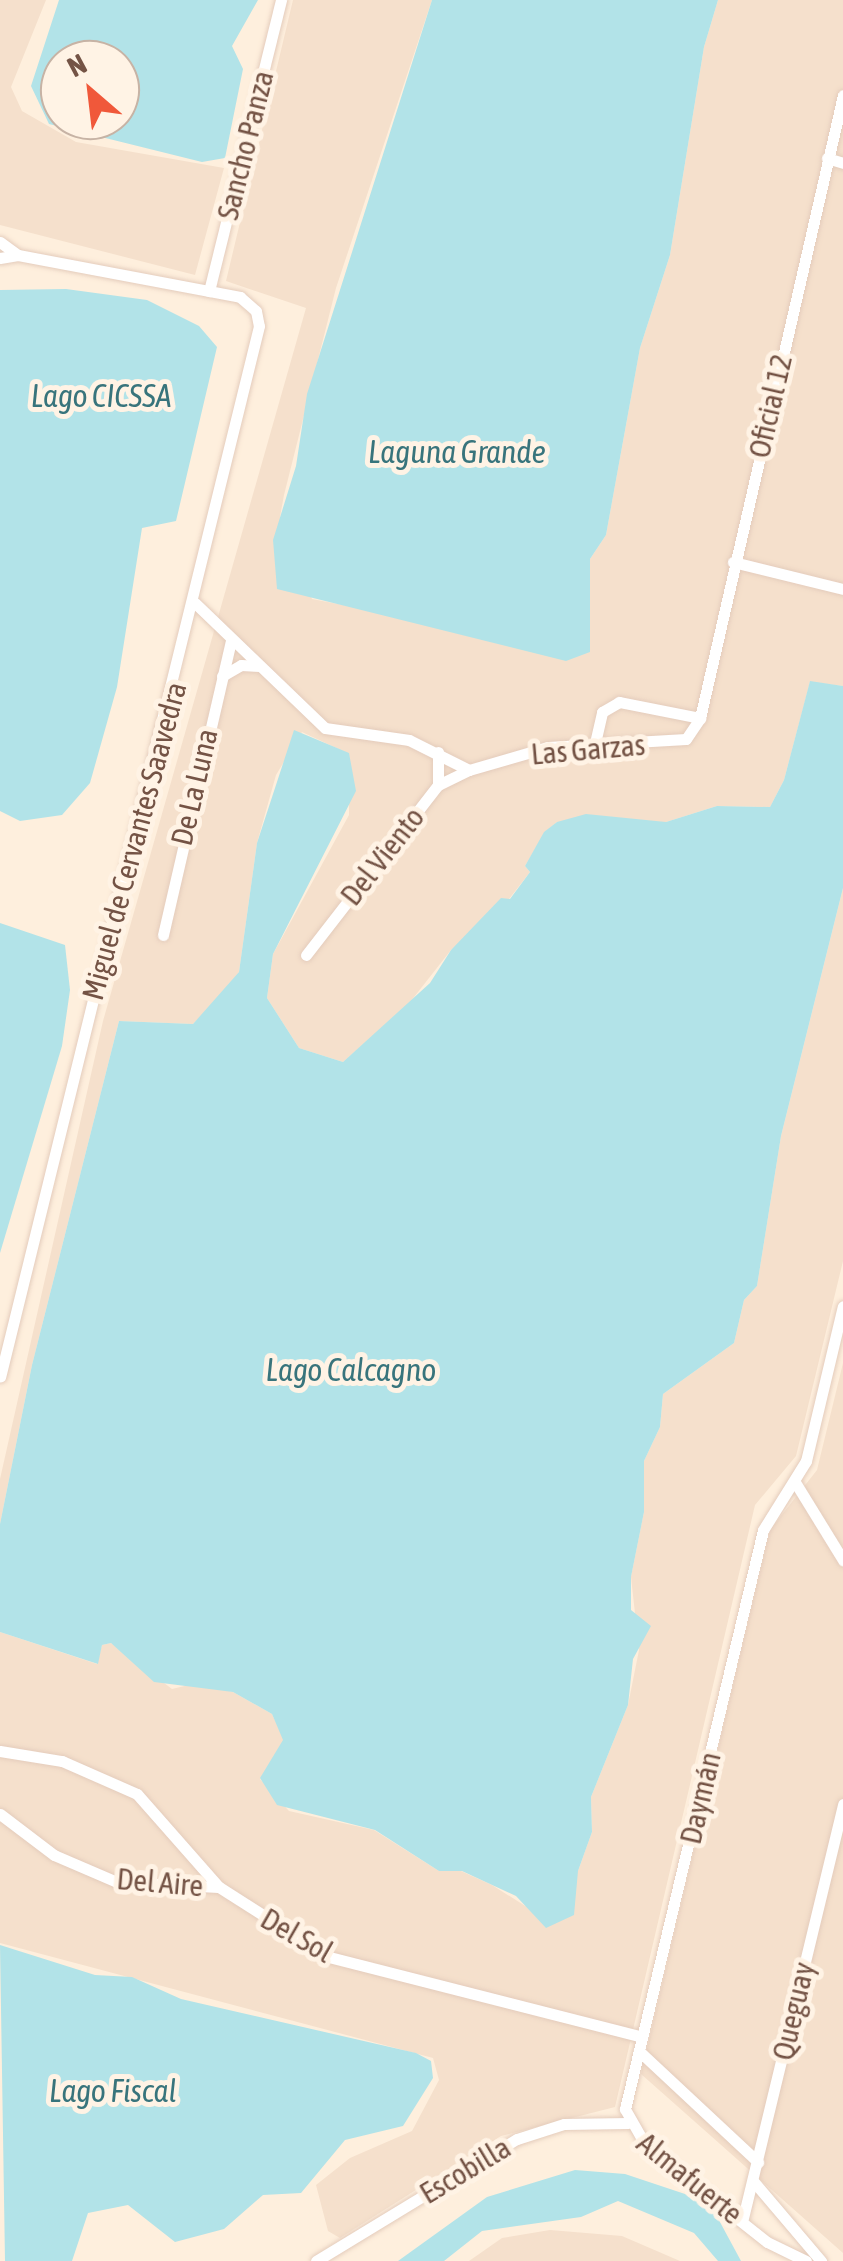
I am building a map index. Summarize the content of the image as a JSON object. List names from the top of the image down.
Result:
{
  "streets": {
    "street": [
      "Sancho Panza",
      "Oficial 12",
      "Las Garzas",
      "De La Luna",
      "Miguel de Cervantes Saavedra",
      "Del Viento",
      "Daymán",
      "Del Aire",
      "Del Sol",
      "Queguay",
      "Escobilla",
      "Almafuerte"
    ]
  },
  "crossings": [
    ["Sancho Panza", "Miguel de Cervantes Saavedra"],
    ["Oficial 12", "Las Garzas"],
    ["Las Garzas", "Del Viento"],
    ["Daymán", "Del Sol"],
    ["Daymán", "Escobilla"],
    ["Daymán", "Almafuerte"],
    ["Del Aire", "Del Sol"],
    ["Queguay", "Almafuerte"],
    ["Escobilla", "Almafuerte"]
  ],
  "water": [
    "Lago CICSSA",
    "Laguna Grande",
    "Lago Calcagno",
    "Lago Fiscal"
  ],
  "north": "top left"
}
